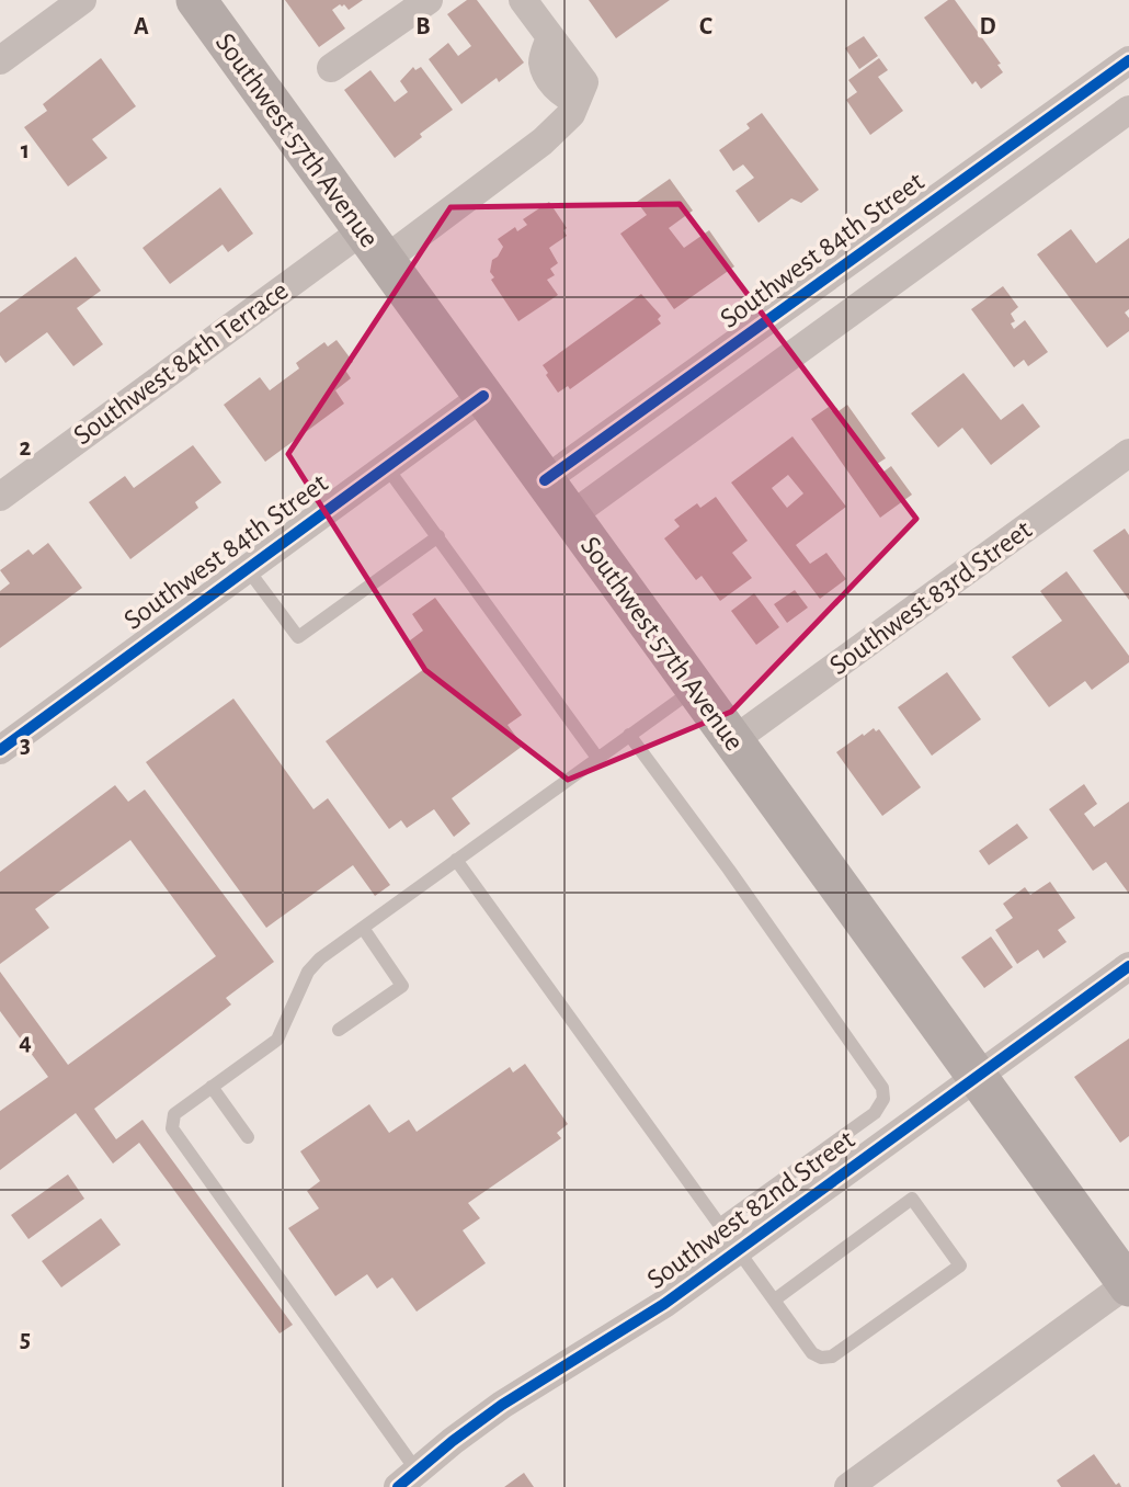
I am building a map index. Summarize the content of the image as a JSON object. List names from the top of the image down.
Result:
{
  "streets": {
    "main road": ["Southwest 57th Avenue"],
    "street": [
      "Southwest 84th Street",
      "Southwest 84th Terrace",
      "Southwest 83rd Street",
      "Southwest 82nd Street"
    ]
  },
  "crossings": [
    ["Southwest 57th Avenue", "Southwest 84th Street"],
    ["Southwest 57th Avenue", "Southwest 84th Terrace"],
    ["Southwest 57th Avenue", "Southwest 83rd Street"],
    ["Southwest 57th Avenue", "Southwest 82nd Street"]
  ],
  "grid": {
    "columns": [
      "A",
      "B",
      "C",
      "D"
    ],
    "rows": [
      "1",
      "2",
      "3",
      "4",
      "5"
    ]
  }
}
